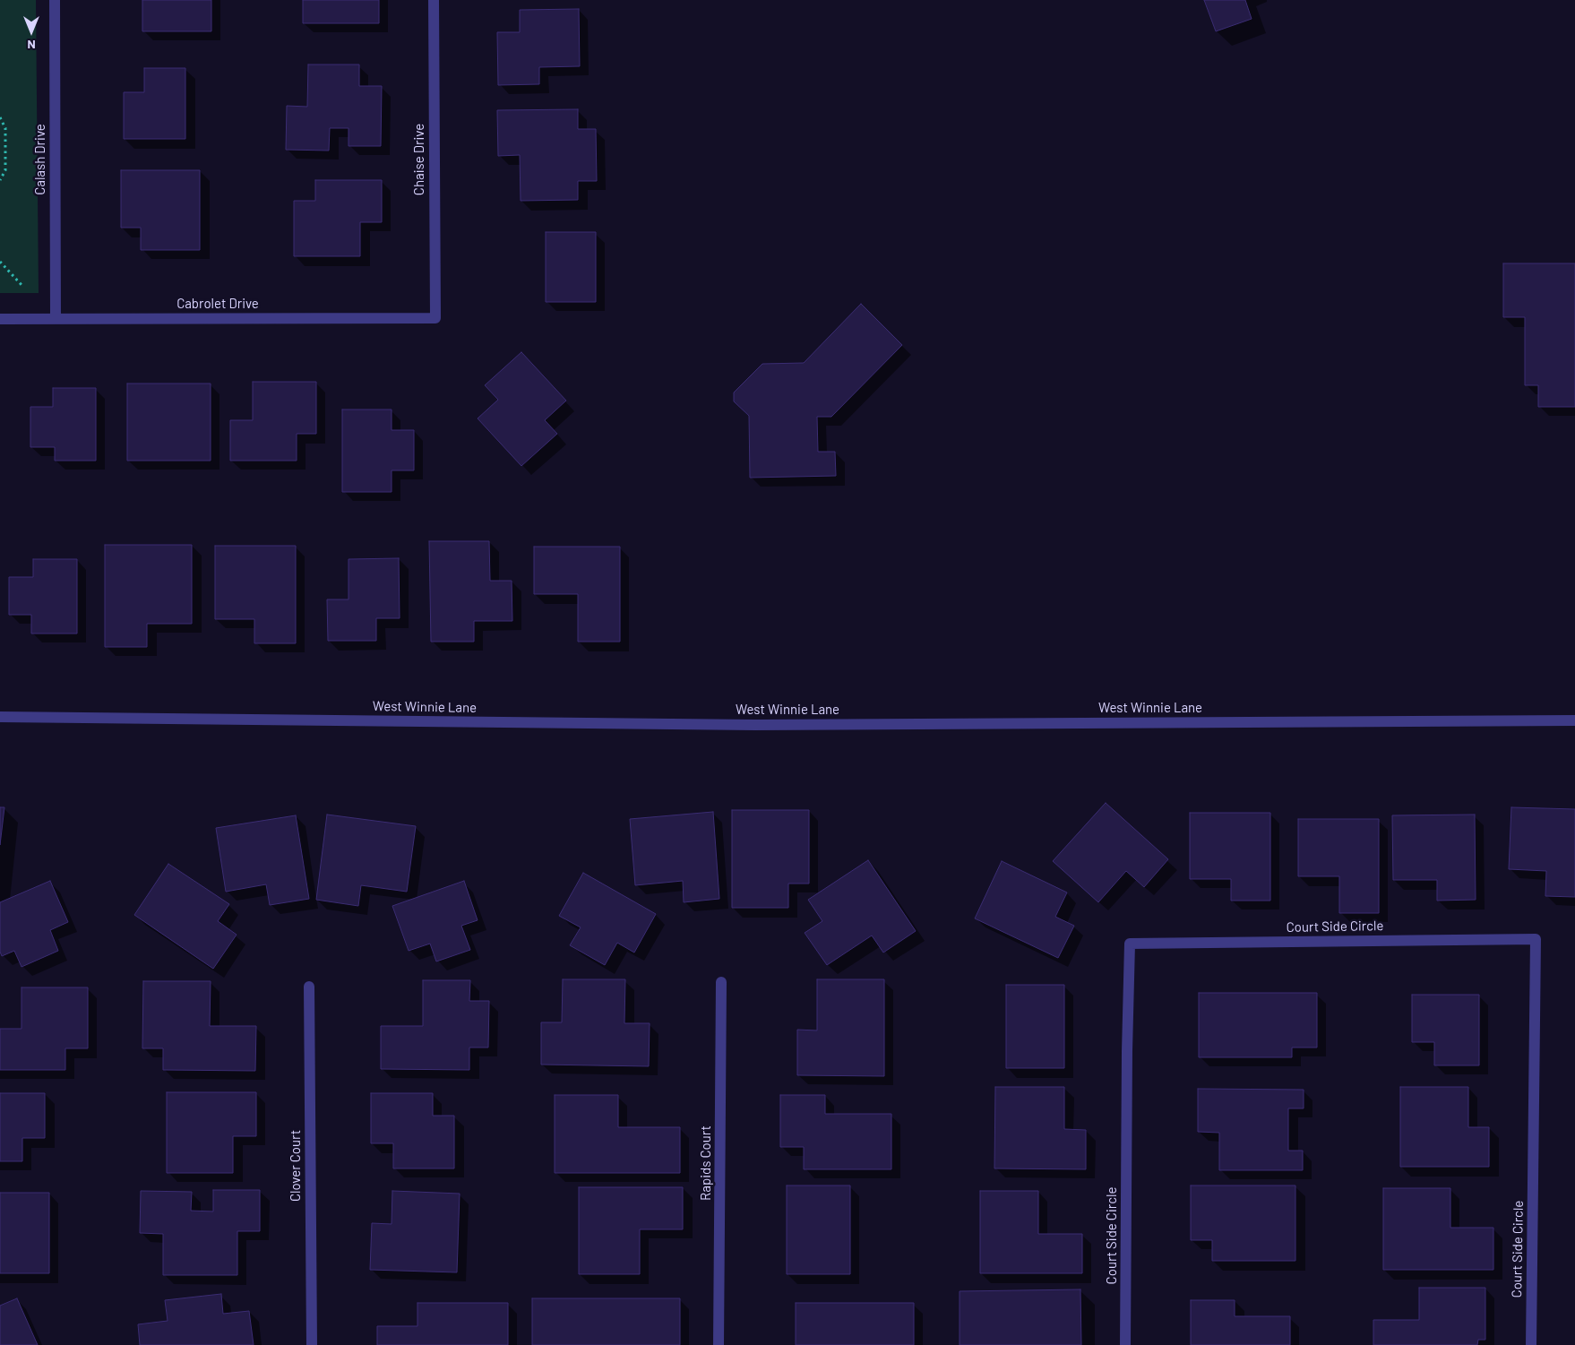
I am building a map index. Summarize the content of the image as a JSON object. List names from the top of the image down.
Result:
{
  "streets": {
    "street": [
      "Calash Drive",
      "Chaise Drive",
      "Cabrolet Drive",
      "West Winnie Lane",
      "Court Side Circle",
      "Rapids Court",
      "Clover Court"
    ]
  },
  "crossings": [
    ["Calash Drive", "Cabrolet Drive"],
    ["Chaise Drive", "Cabrolet Drive"]
  ],
  "north": "bottom"
}
